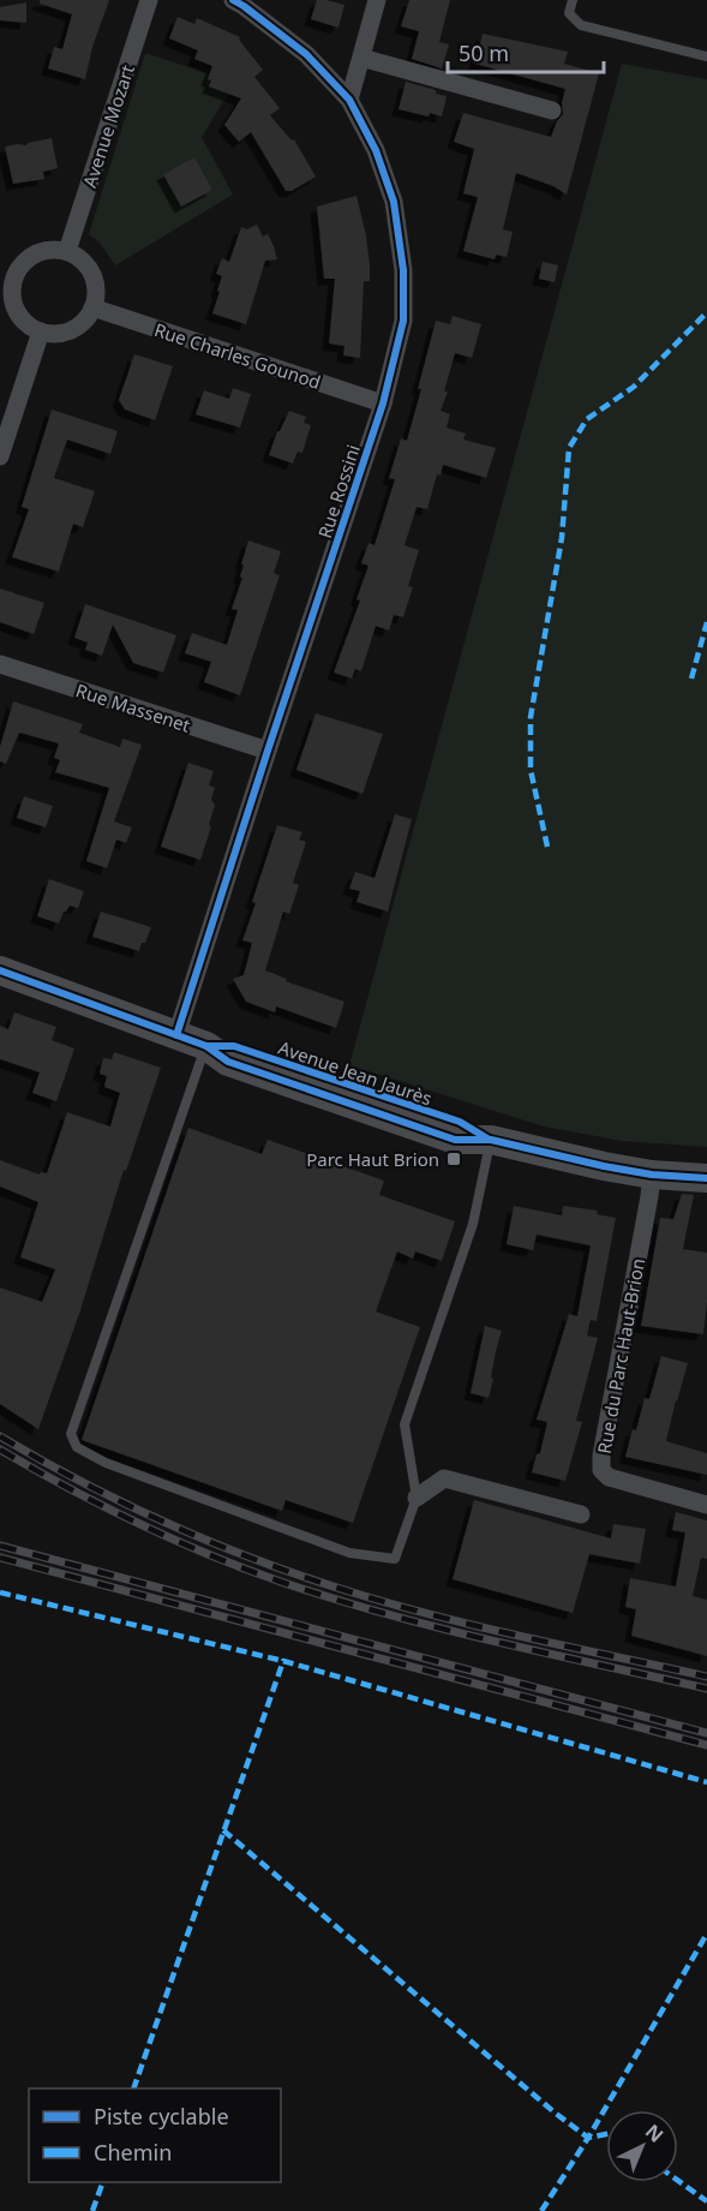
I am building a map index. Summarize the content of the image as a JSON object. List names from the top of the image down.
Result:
{
  "streets": {
    "main road": ["Avenue Jean Jaurès"],
    "street": [
      "Avenue Mozart",
      "Rue Charles Gounod",
      "Rue Rossini",
      "Rue Massenet",
      "Rue du Parc Haut-Brion"
    ]
  },
  "crossings": [
    ["Avenue Mozart", "Rue Charles Gounod"],
    ["Rue Charles Gounod", "Rue Rossini"],
    ["Rue Rossini", "Rue Massenet"],
    ["Rue Rossini", "Avenue Jean Jaurès"],
    ["Avenue Jean Jaurès", "Rue du Parc Haut-Brion"]
  ],
  "places": {
    "transit": ["Parc Haut Brion"]
  },
  "legend": ["Piste cyclable", "Chemin"],
  "scale_bar": "50 m",
  "north": "top right"
}
